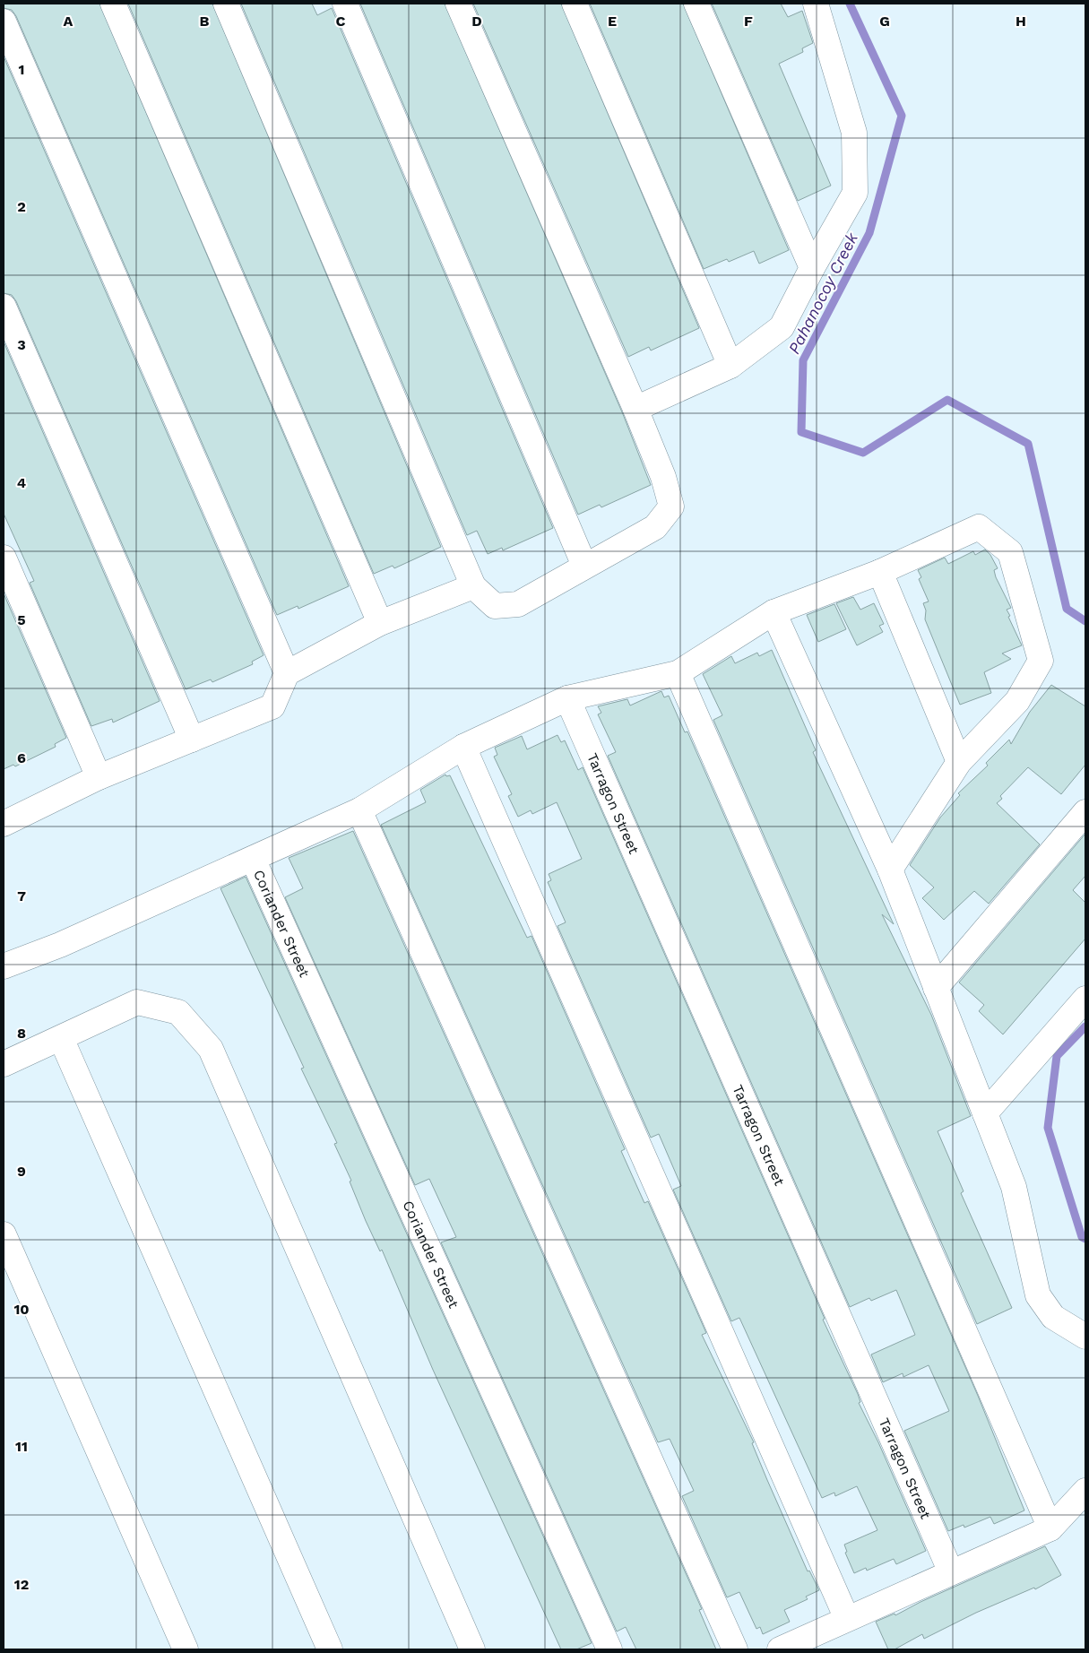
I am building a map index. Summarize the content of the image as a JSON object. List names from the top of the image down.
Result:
{
  "streets": {
    "street": ["Tarragon Street", "Coriander Street"]
  },
  "water": ["Pahanocoy Creek"],
  "grid": {
    "columns": [
      "A",
      "B",
      "C",
      "D",
      "E",
      "F",
      "G",
      "H"
    ],
    "rows": [
      "1",
      "2",
      "3",
      "4",
      "5",
      "6",
      "7",
      "8",
      "9",
      "10",
      "11",
      "12"
    ]
  }
}
